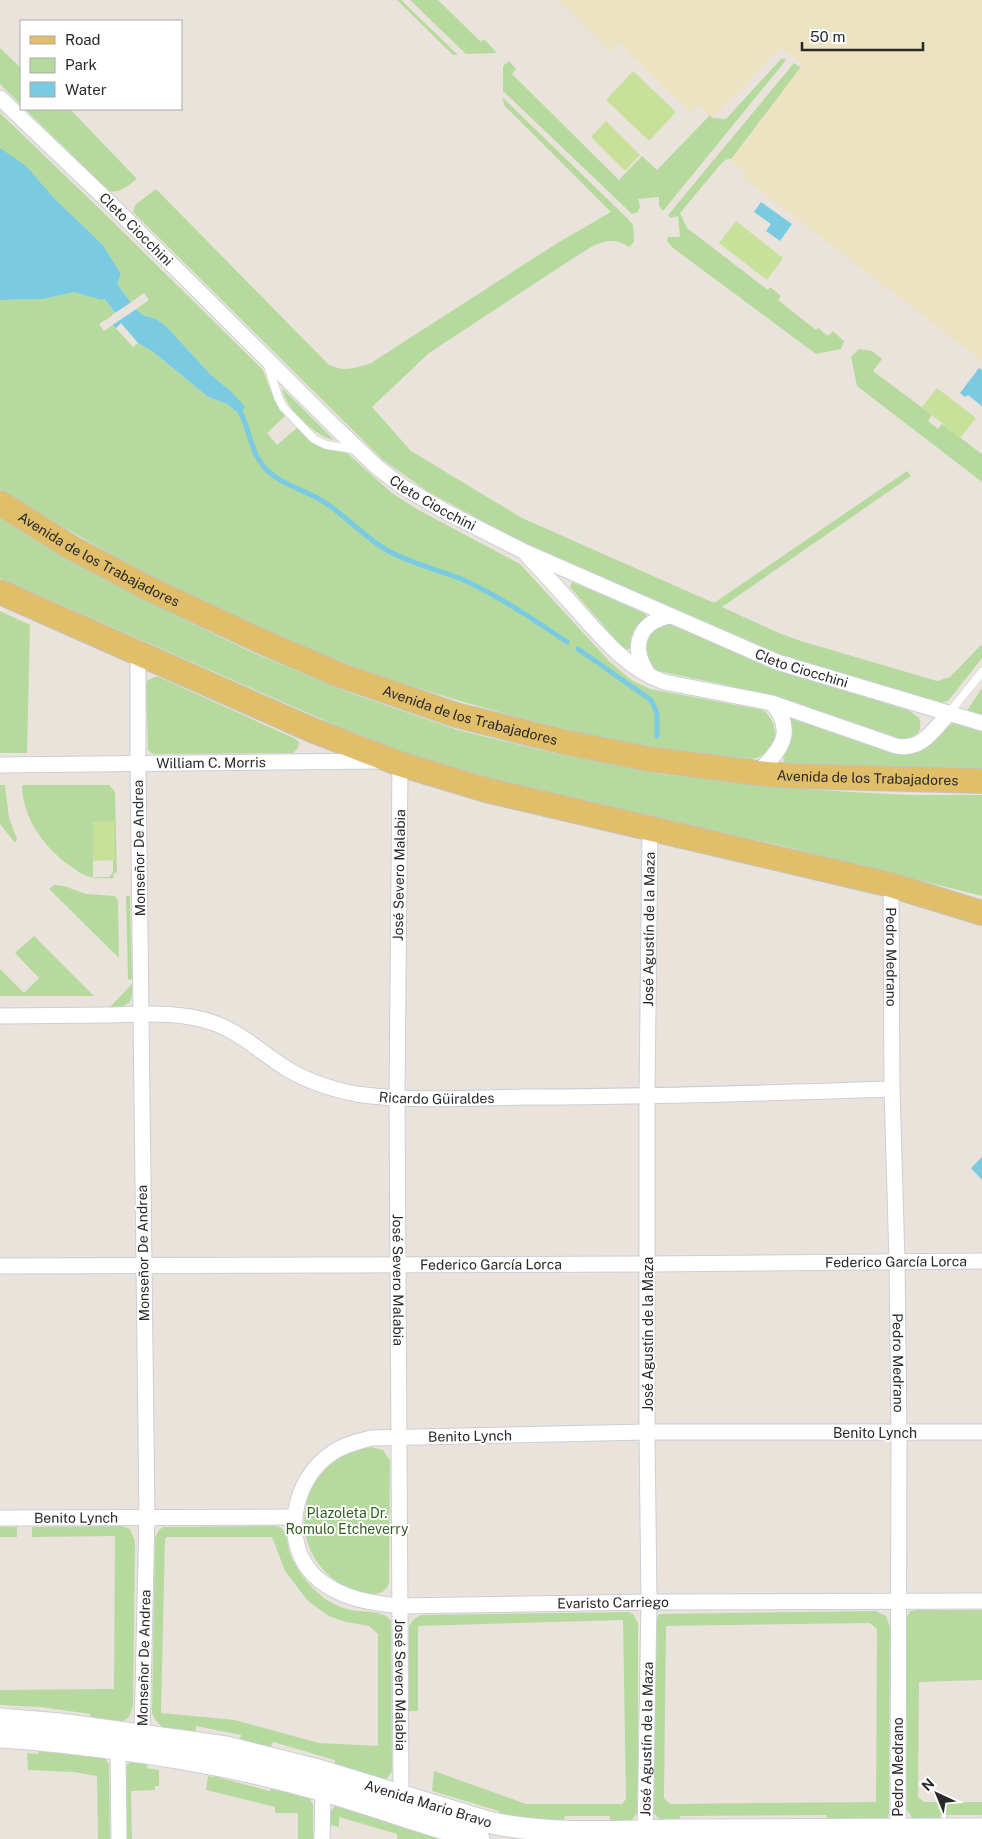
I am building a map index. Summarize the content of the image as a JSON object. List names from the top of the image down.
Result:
{
  "streets": {
    "main road": ["Avenida de los Trabajadores", "Avenida Mario Bravo"],
    "street": [
      "Cleto Ciocchini",
      "William C. Morris",
      "Monseñor De Andrea",
      "José Severo Malabia",
      "José Agustín de la Maza",
      "Pedro Medrano",
      "Ricardo Güiraldes",
      "Federico García Lorca",
      "Benito Lynch",
      "Evaristo Carriego"
    ]
  },
  "crossings": [
    ["William C. Morris", "Monseñor De Andrea"],
    ["William C. Morris", "José Severo Malabia"],
    ["Monseñor De Andrea", "Ricardo Güiraldes"],
    ["Monseñor De Andrea", "Federico García Lorca"],
    ["Monseñor De Andrea", "Benito Lynch"],
    ["Monseñor De Andrea", "Avenida Mario Bravo"],
    ["José Severo Malabia", "Ricardo Güiraldes"],
    ["José Severo Malabia", "Federico García Lorca"],
    ["José Severo Malabia", "Benito Lynch"],
    ["José Severo Malabia", "Evaristo Carriego"],
    ["José Severo Malabia", "Avenida Mario Bravo"],
    ["José Agustín de la Maza", "Ricardo Güiraldes"],
    ["José Agustín de la Maza", "Federico García Lorca"],
    ["José Agustín de la Maza", "Benito Lynch"],
    ["José Agustín de la Maza", "Evaristo Carriego"],
    ["José Agustín de la Maza", "Avenida Mario Bravo"],
    ["Pedro Medrano", "Ricardo Güiraldes"],
    ["Pedro Medrano", "Federico García Lorca"],
    ["Pedro Medrano", "Benito Lynch"],
    ["Pedro Medrano", "Evaristo Carriego"],
    ["Pedro Medrano", "Avenida Mario Bravo"],
    ["Benito Lynch", "Evaristo Carriego"]
  ],
  "parks": ["Plazoleta Dr. Romulo Etcheverry"],
  "legend": ["Road", "Park", "Water"],
  "scale_bar": "50 m",
  "north": "top left"
}
